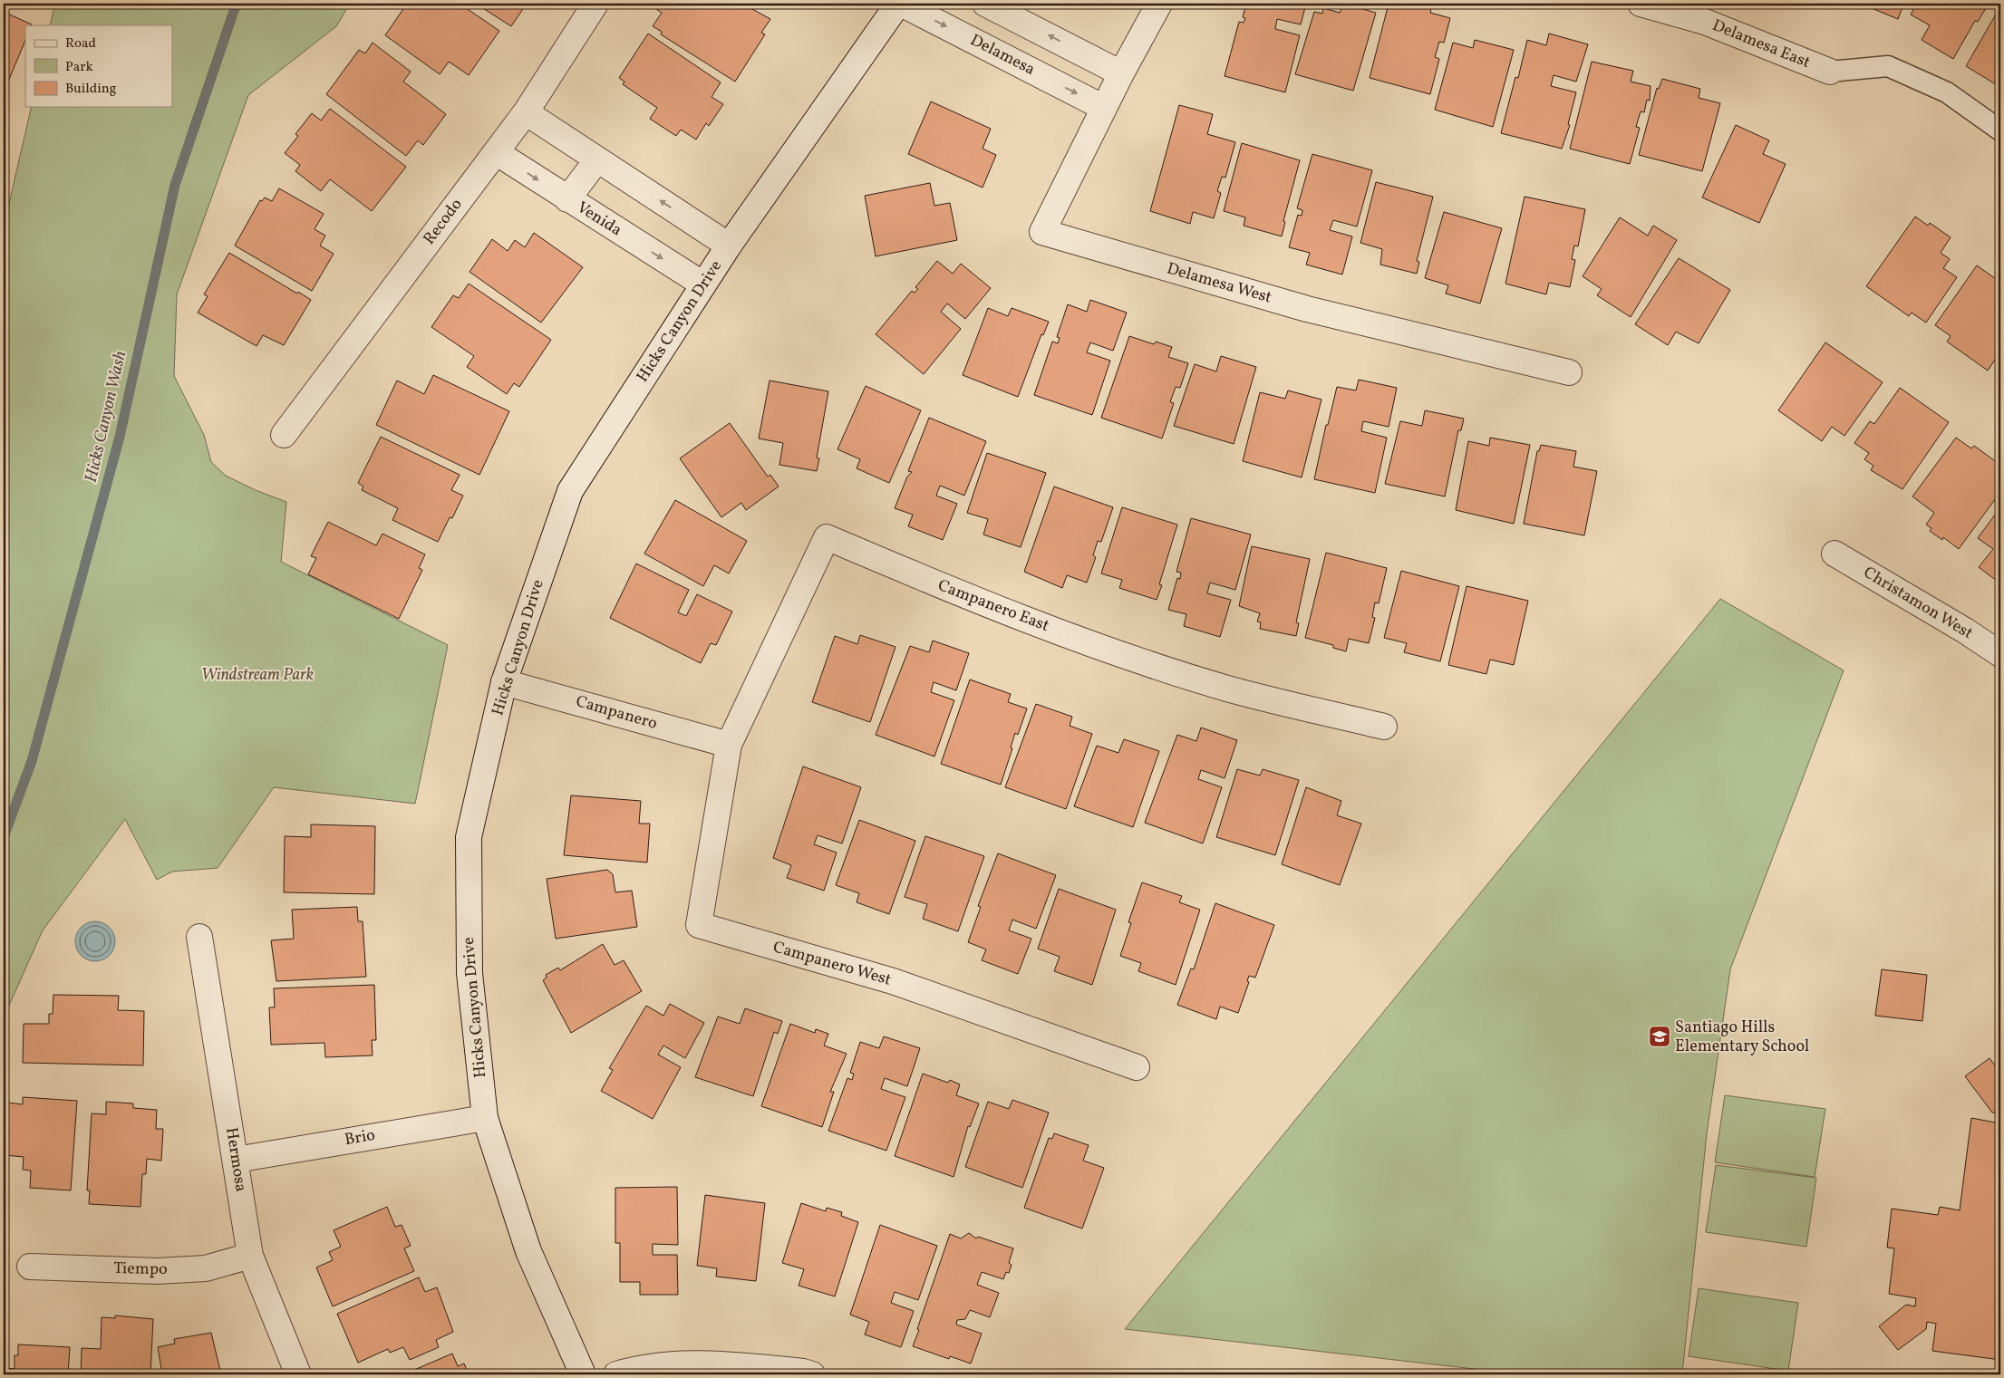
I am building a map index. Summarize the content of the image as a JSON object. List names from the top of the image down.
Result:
{
  "streets": {
    "street": [
      "Delamesa East",
      "Delamesa",
      "Venida",
      "Recodo",
      "Delamesa West",
      "Hicks Canyon Drive",
      "Christamon West",
      "Campanero East",
      "Campanero",
      "Campanero West",
      "Brio",
      "Hermosa",
      "Tiempo"
    ]
  },
  "crossings": [
    ["Delamesa", "Delamesa West"],
    ["Delamesa", "Hicks Canyon Drive"],
    ["Venida", "Recodo"],
    ["Venida", "Hicks Canyon Drive"],
    ["Hicks Canyon Drive", "Campanero"],
    ["Hicks Canyon Drive", "Brio"],
    ["Campanero East", "Campanero"],
    ["Campanero East", "Campanero West"],
    ["Campanero", "Campanero West"],
    ["Brio", "Hermosa"],
    ["Hermosa", "Tiempo"]
  ],
  "water": ["Hicks Canyon Wash"],
  "parks": ["Windstream Park"],
  "places": {
    "school or university": ["Santiago Hills Elementary School"]
  },
  "legend": ["Road", "Park", "Building"]
}
